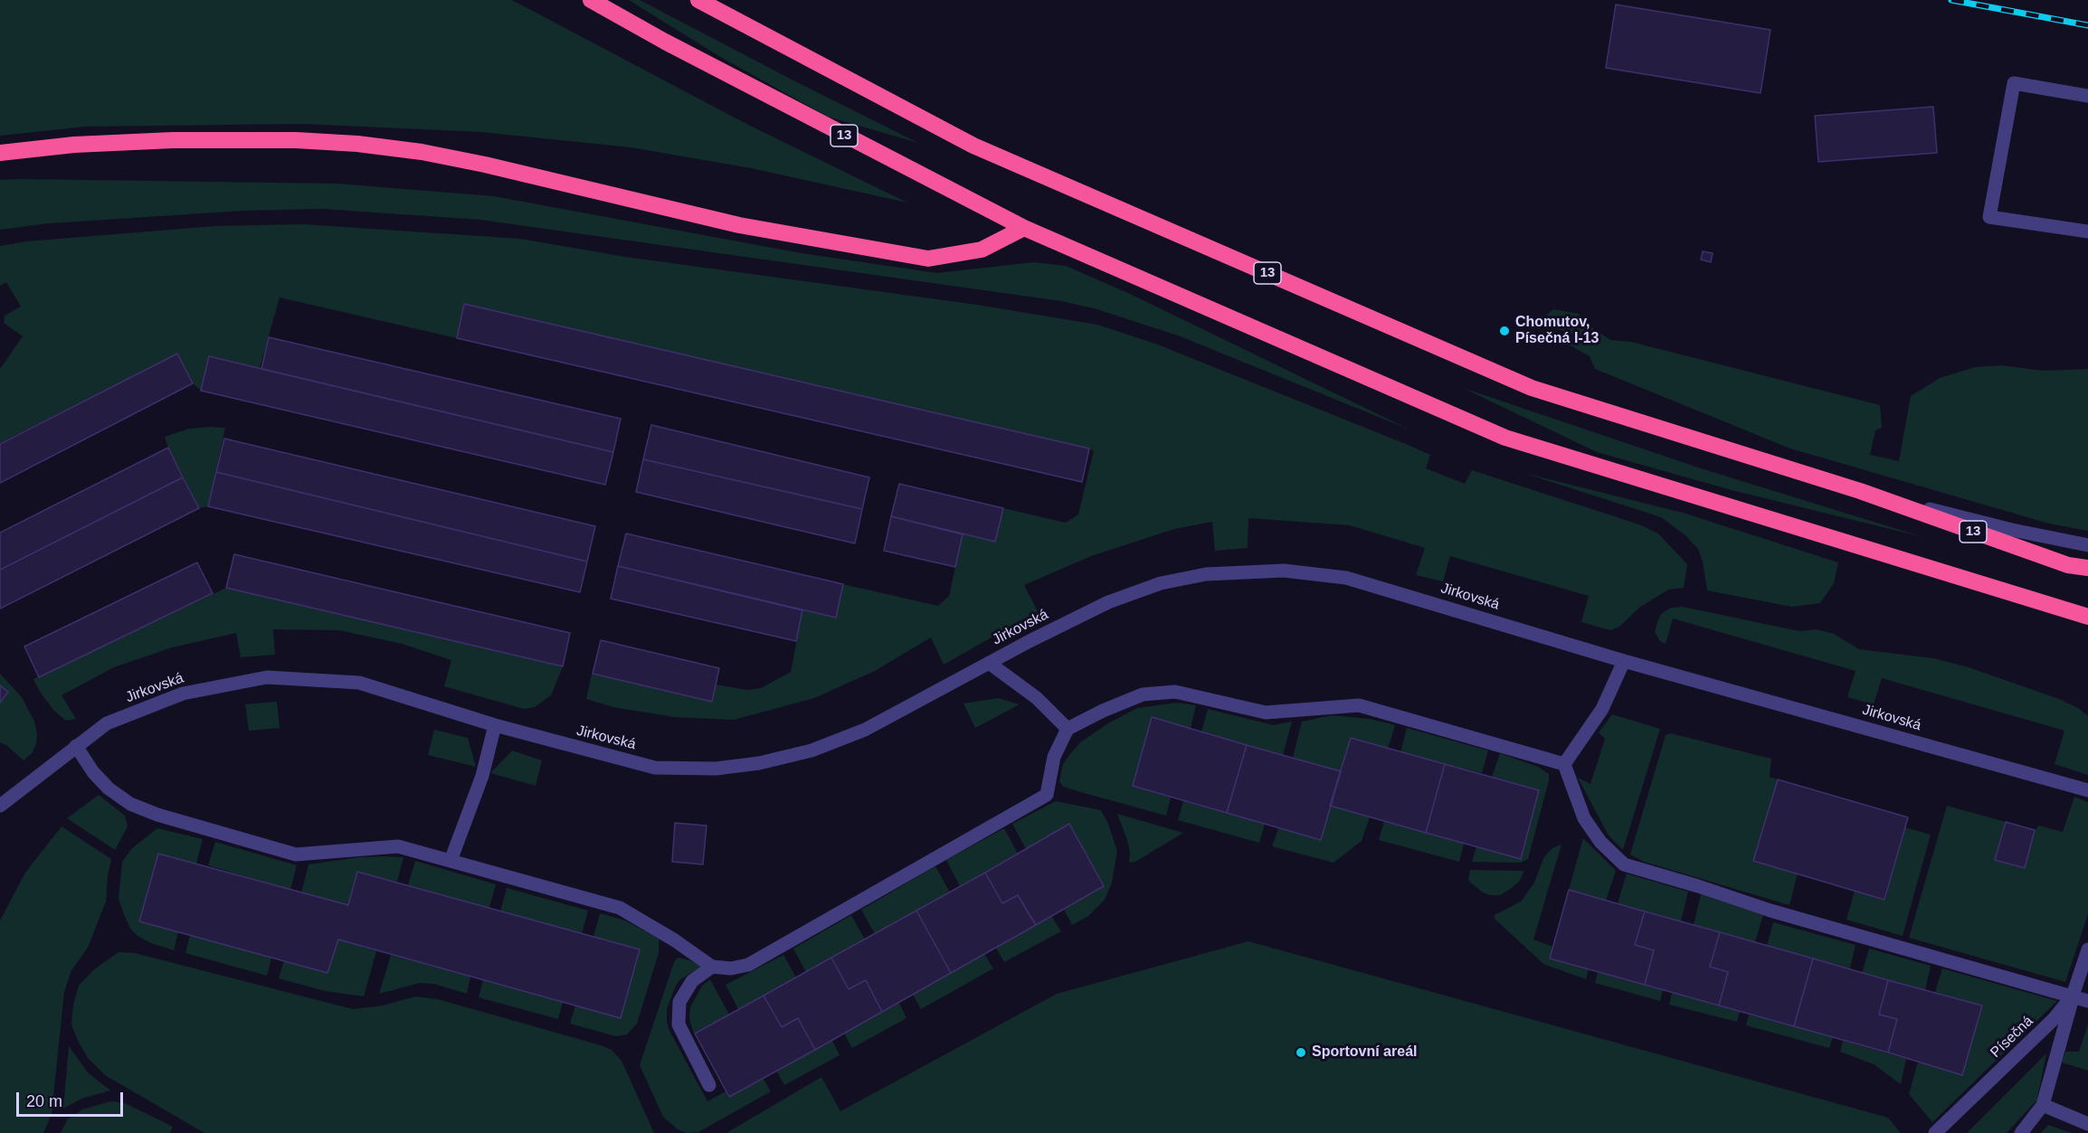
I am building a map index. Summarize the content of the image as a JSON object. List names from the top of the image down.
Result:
{
  "streets": {
    "highway": ["13"],
    "street": ["Jirkovská", "Písečná"]
  },
  "places": ["Chomutov, Písečná I-13", "Sportovní areál"],
  "scale_bar": "20 m"
}
